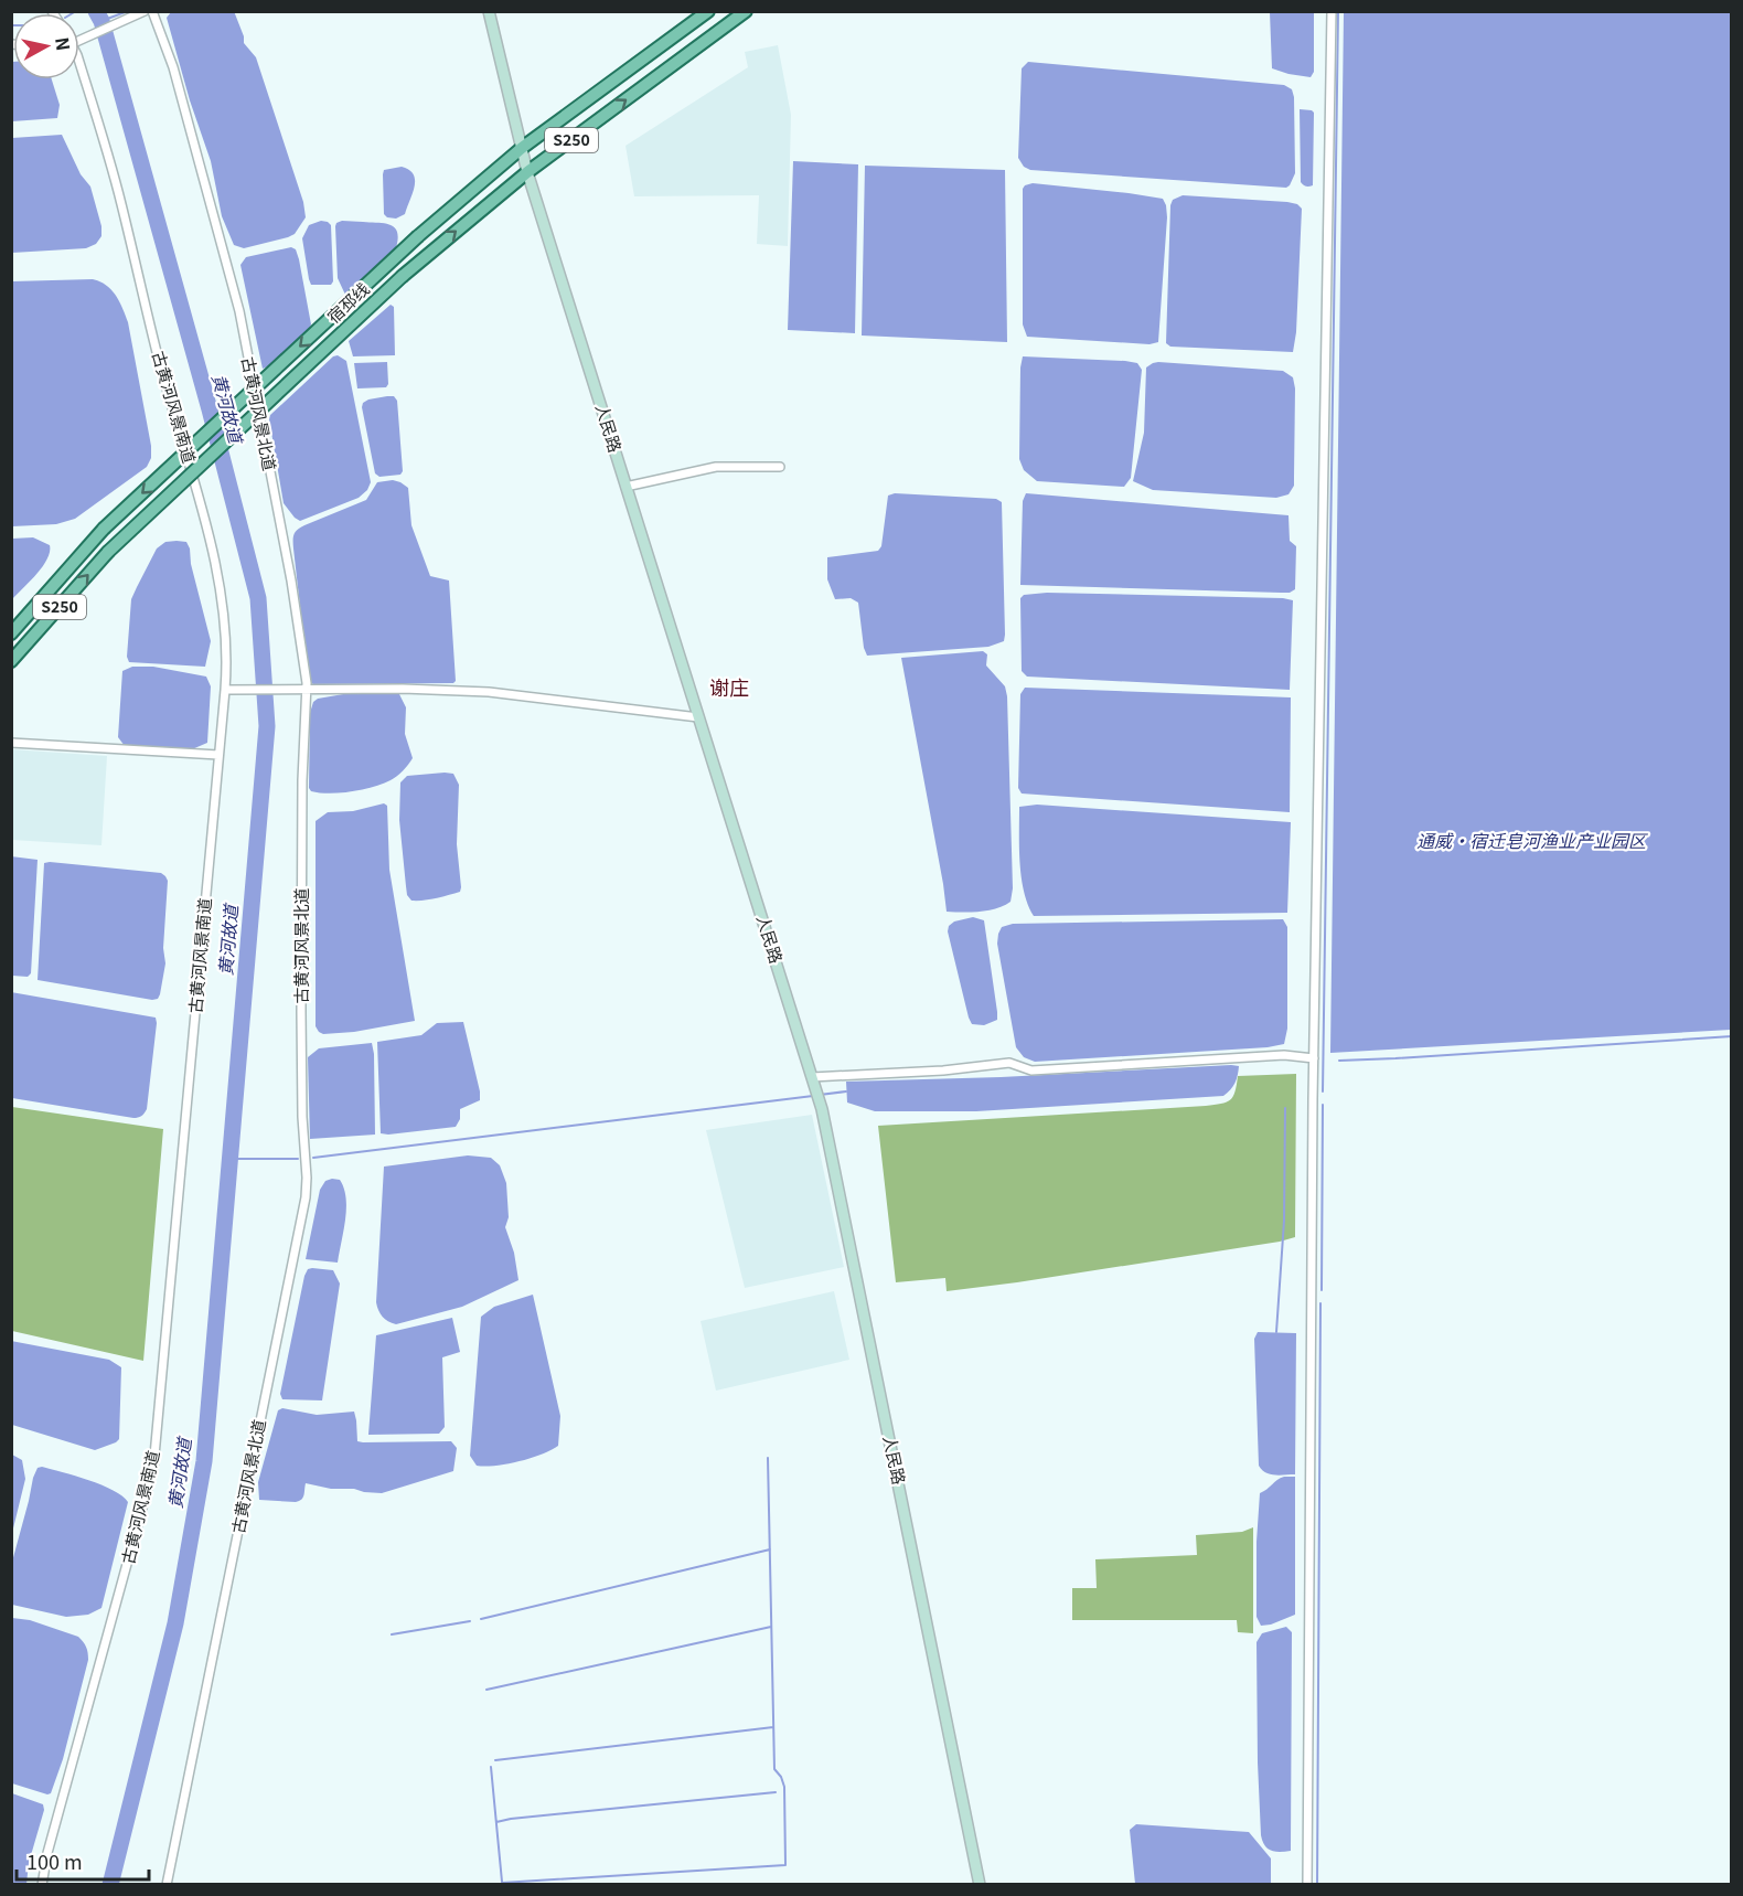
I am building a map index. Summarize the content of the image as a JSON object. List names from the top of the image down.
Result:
{
  "streets": {
    "main road": ["S250", "宿邳线"],
    "street": ["古黄河风景南道", "古黄河风景北道", "人民路"]
  },
  "crossings": [
    ["宿邳线", "人民路"]
  ],
  "districts": ["谢庄"],
  "water": ["黄河故道", "通威·宿迁皂河渔业产业园区"],
  "scale_bar": "100 m",
  "north": "right"
}
